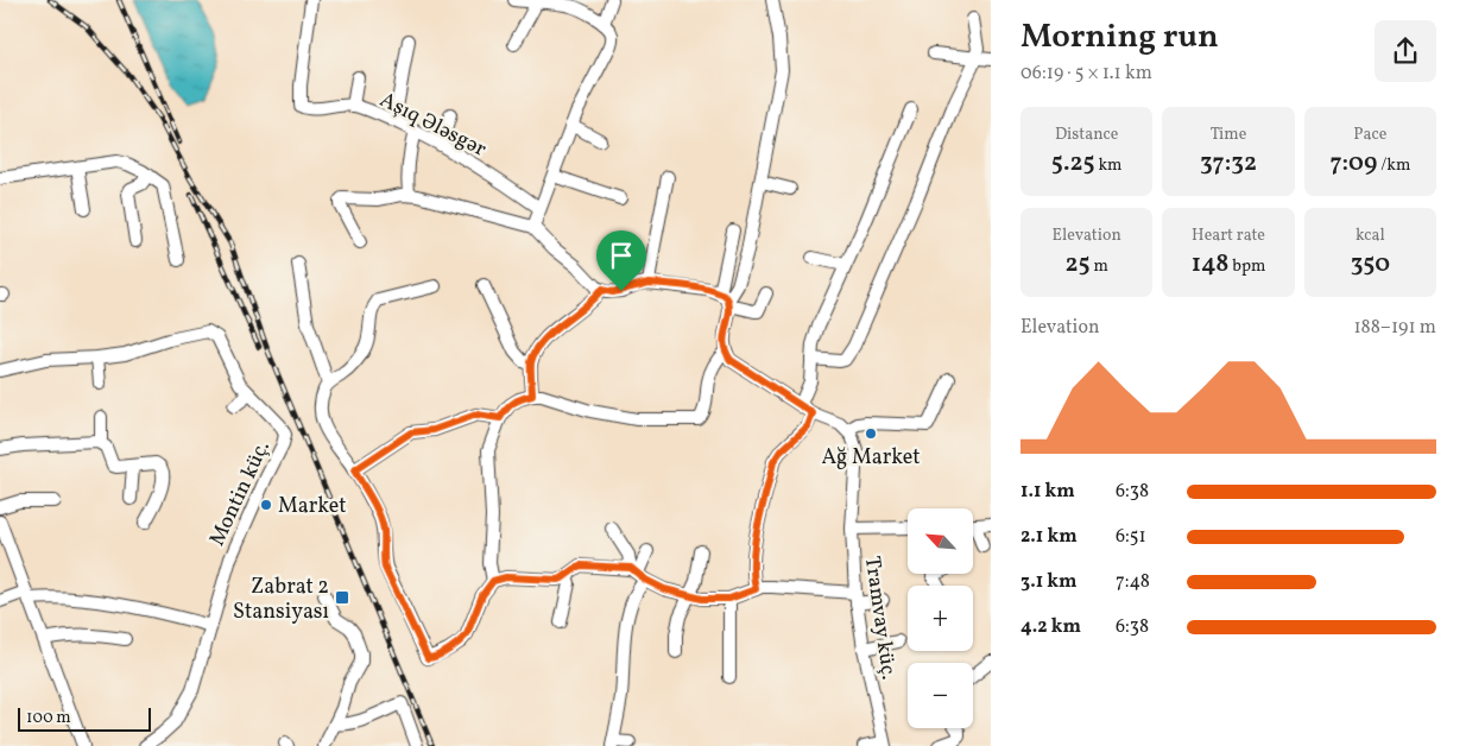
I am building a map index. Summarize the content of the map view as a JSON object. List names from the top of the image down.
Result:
{
  "streets": {
    "street": ["Aşıq Ələsgər", "Montin küç.", "Tramvay küç."]
  },
  "places": {
    "other": ["Ağ Market", "Market"],
    "transit": ["Zabrat 2 Stansiyası"]
  },
  "scale_bar": "100 m",
  "north": "top left",
  "page": {
    "heading": ["Morning run", "06:19 · 5 × 1.1 km"],
    "stats": [
      ["Distance", "5.25 km"],
      ["Time", "37:32"],
      ["Pace", "7:09 /km"],
      ["Elevation", "25 m"],
      ["Heart rate", "148 bpm"],
      ["kcal", "350"]
    ],
    "chart": ["Elevation", "188–191 m"],
    "list": [
      {
        "name": "1.1 km",
        "note": "6:38"
      },
      {
        "name": "2.1 km",
        "note": "6:51"
      },
      {
        "name": "3.1 km",
        "note": "7:48"
      },
      {
        "name": "4.2 km",
        "note": "6:38"
      }
    ],
    "map_buttons": ["+", "−"],
    "scale": "100 m"
  }
}
